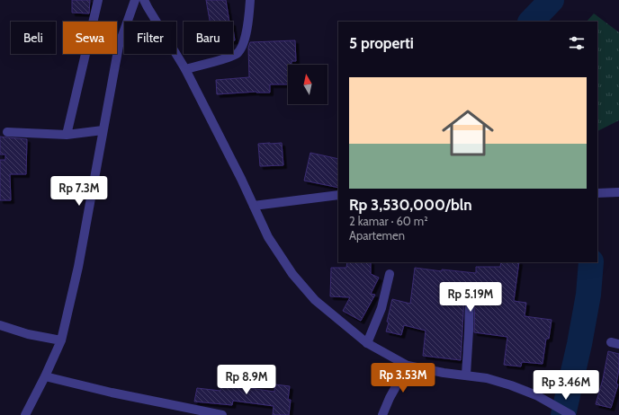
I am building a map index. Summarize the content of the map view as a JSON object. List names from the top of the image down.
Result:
{
  "north": "top",
  "page": {
    "chip": [
      "Beli",
      "Sewa",
      "Filter",
      "Baru"
    ],
    "heading": "5 properti",
    "list": [
      {
        "name": "Rp 3,530,000/bln",
        "note": "2 kamar · 60 m² · Apartemen"
      }
    ],
    "price": [
      "Rp 7.3M",
      "Rp 5.19M",
      "Rp 3.53M",
      "Rp 8.9M",
      "Rp 3.46M"
    ]
  }
}
